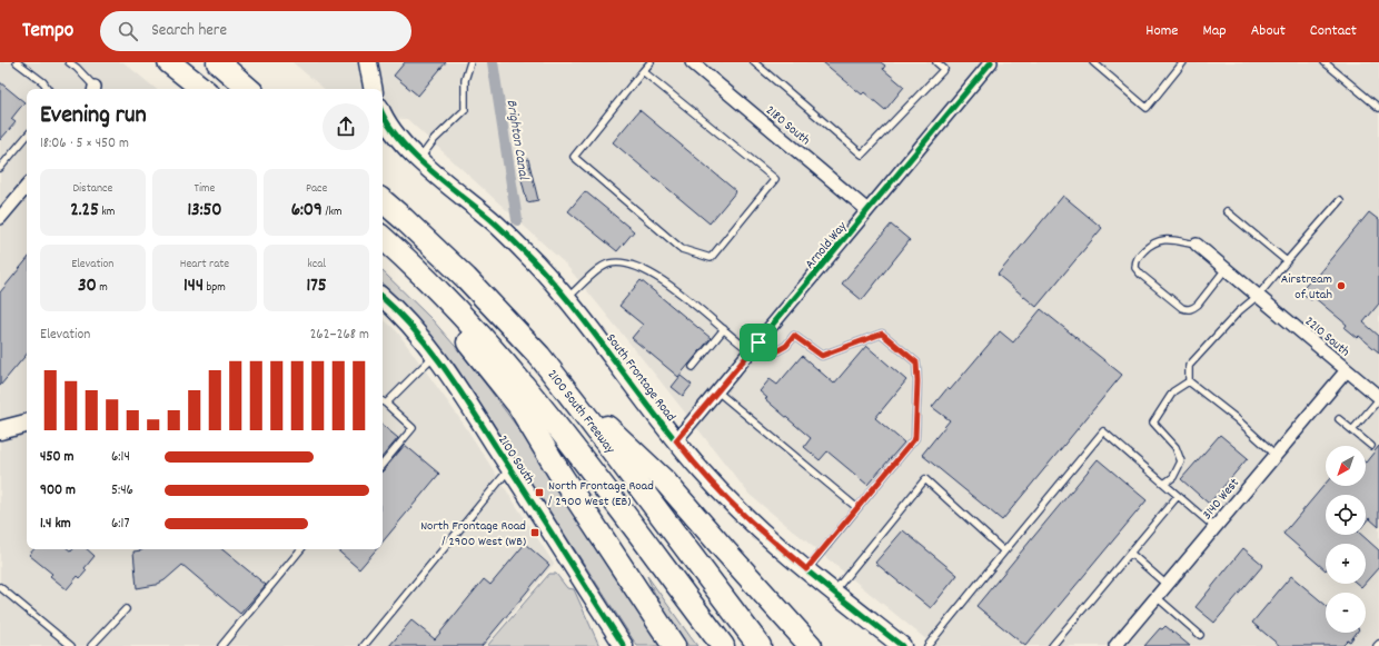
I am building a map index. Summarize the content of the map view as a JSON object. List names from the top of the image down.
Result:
{
  "streets": {
    "highway": ["2100 South Freeway"],
    "street": [
      "2180 South",
      "Arnold Way",
      "2210 South",
      "South Frontage Road",
      "2100 South",
      "3140 West"
    ]
  },
  "crossings": [
    ["2180 South", "Arnold Way"],
    ["Arnold Way", "South Frontage Road"],
    ["2210 South", "3140 West"]
  ],
  "water": ["Brighton Canal"],
  "places": {
    "other": ["Airstream of Utah"],
    "transit": ["North Frontage Road / 2900 West (EB)", "North Frontage Road / 2900 West (WB)"]
  },
  "north": "bottom left",
  "page": {
    "header": "Tempo",
    "search": "Search here",
    "nav": [
      "Home",
      "Map",
      "About",
      "Contact"
    ],
    "heading": ["Evening run", "18:06 · 5 × 450 m"],
    "stats": [
      ["Distance", "2.25 km"],
      ["Time", "13:50"],
      ["Pace", "6:09 /km"],
      ["Elevation", "30 m"],
      ["Heart rate", "144 bpm"],
      ["kcal", "175"]
    ],
    "chart": ["Elevation", "262–268 m"],
    "list": [
      {
        "name": "450 m",
        "note": "6:14"
      },
      {
        "name": "900 m",
        "note": "5:46"
      },
      {
        "name": "1.4 km",
        "note": "6:17"
      }
    ],
    "map_buttons": ["+", "−"]
  }
}
